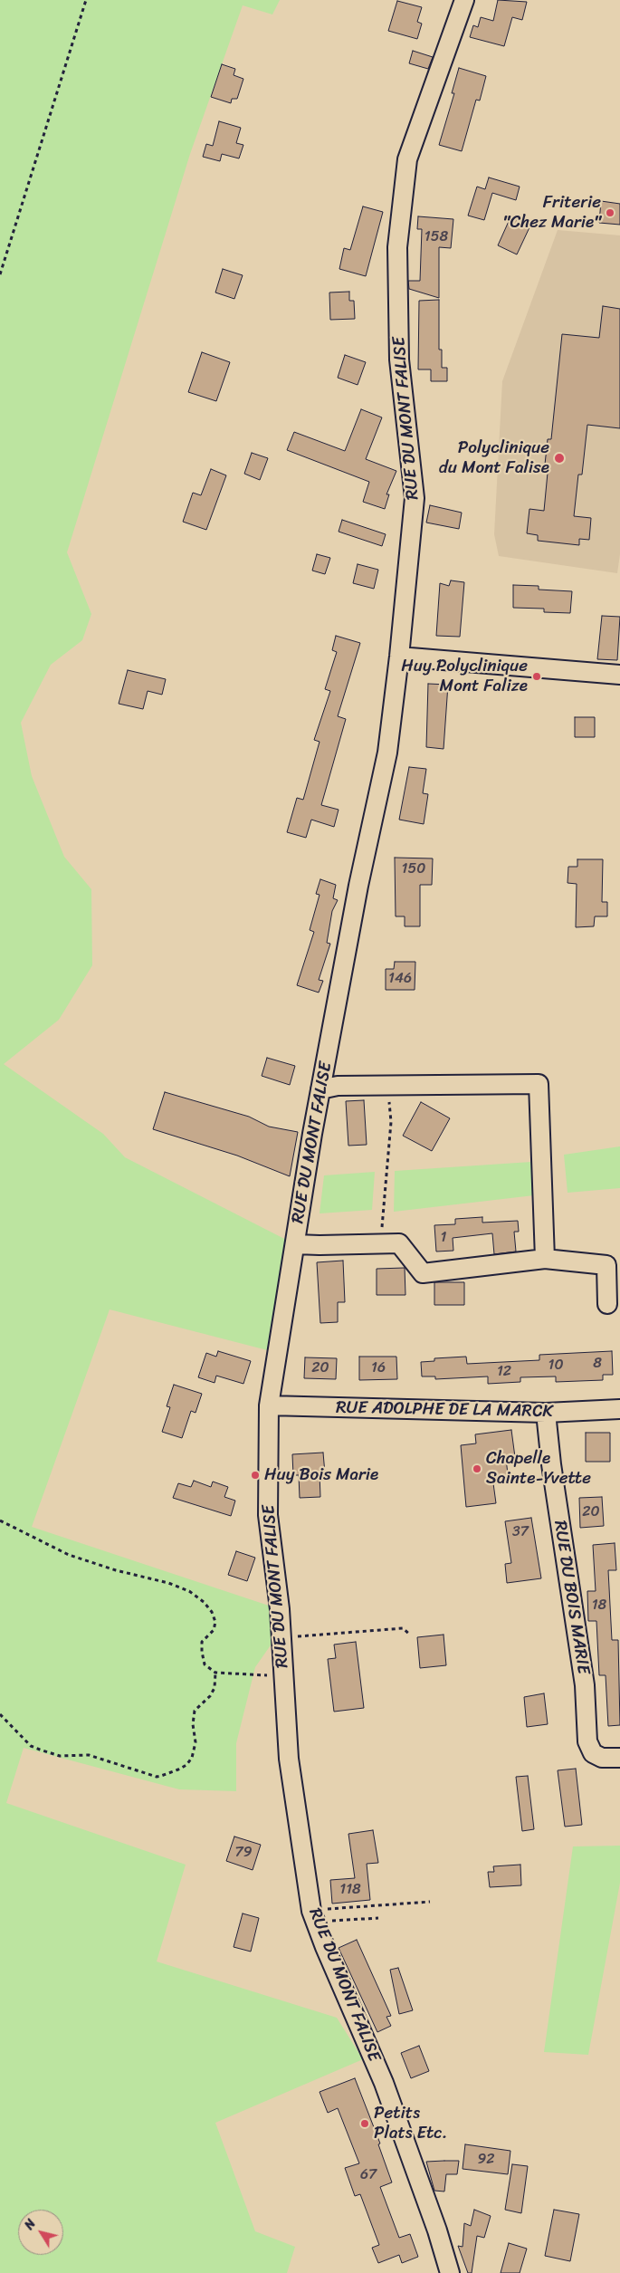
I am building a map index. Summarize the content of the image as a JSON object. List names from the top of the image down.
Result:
{
  "streets": {
    "street": ["RUE DU MONT FALISE", "RUE ADOLPHE DE LA MARCK", "RUE DU BOIS MARIE"]
  },
  "crossings": [
    ["RUE DU MONT FALISE", "RUE ADOLPHE DE LA MARCK"],
    ["RUE ADOLPHE DE LA MARCK", "RUE DU BOIS MARIE"]
  ],
  "places": [
    "Friterie \"Chez Marie\"",
    "Polyclinique du Mont Falise",
    "Huy Polyclinique Mont Falize",
    "Chapelle Sainte-Yvette",
    "Huy Bois Marie",
    "Petits Plats Etc."
  ],
  "house_numbers": [
    "158",
    "150",
    "146",
    "1",
    "8",
    "10",
    "20",
    "16",
    "12",
    "20",
    "37",
    "18",
    "79",
    "118",
    "92",
    "67"
  ],
  "north": "top left"
}
